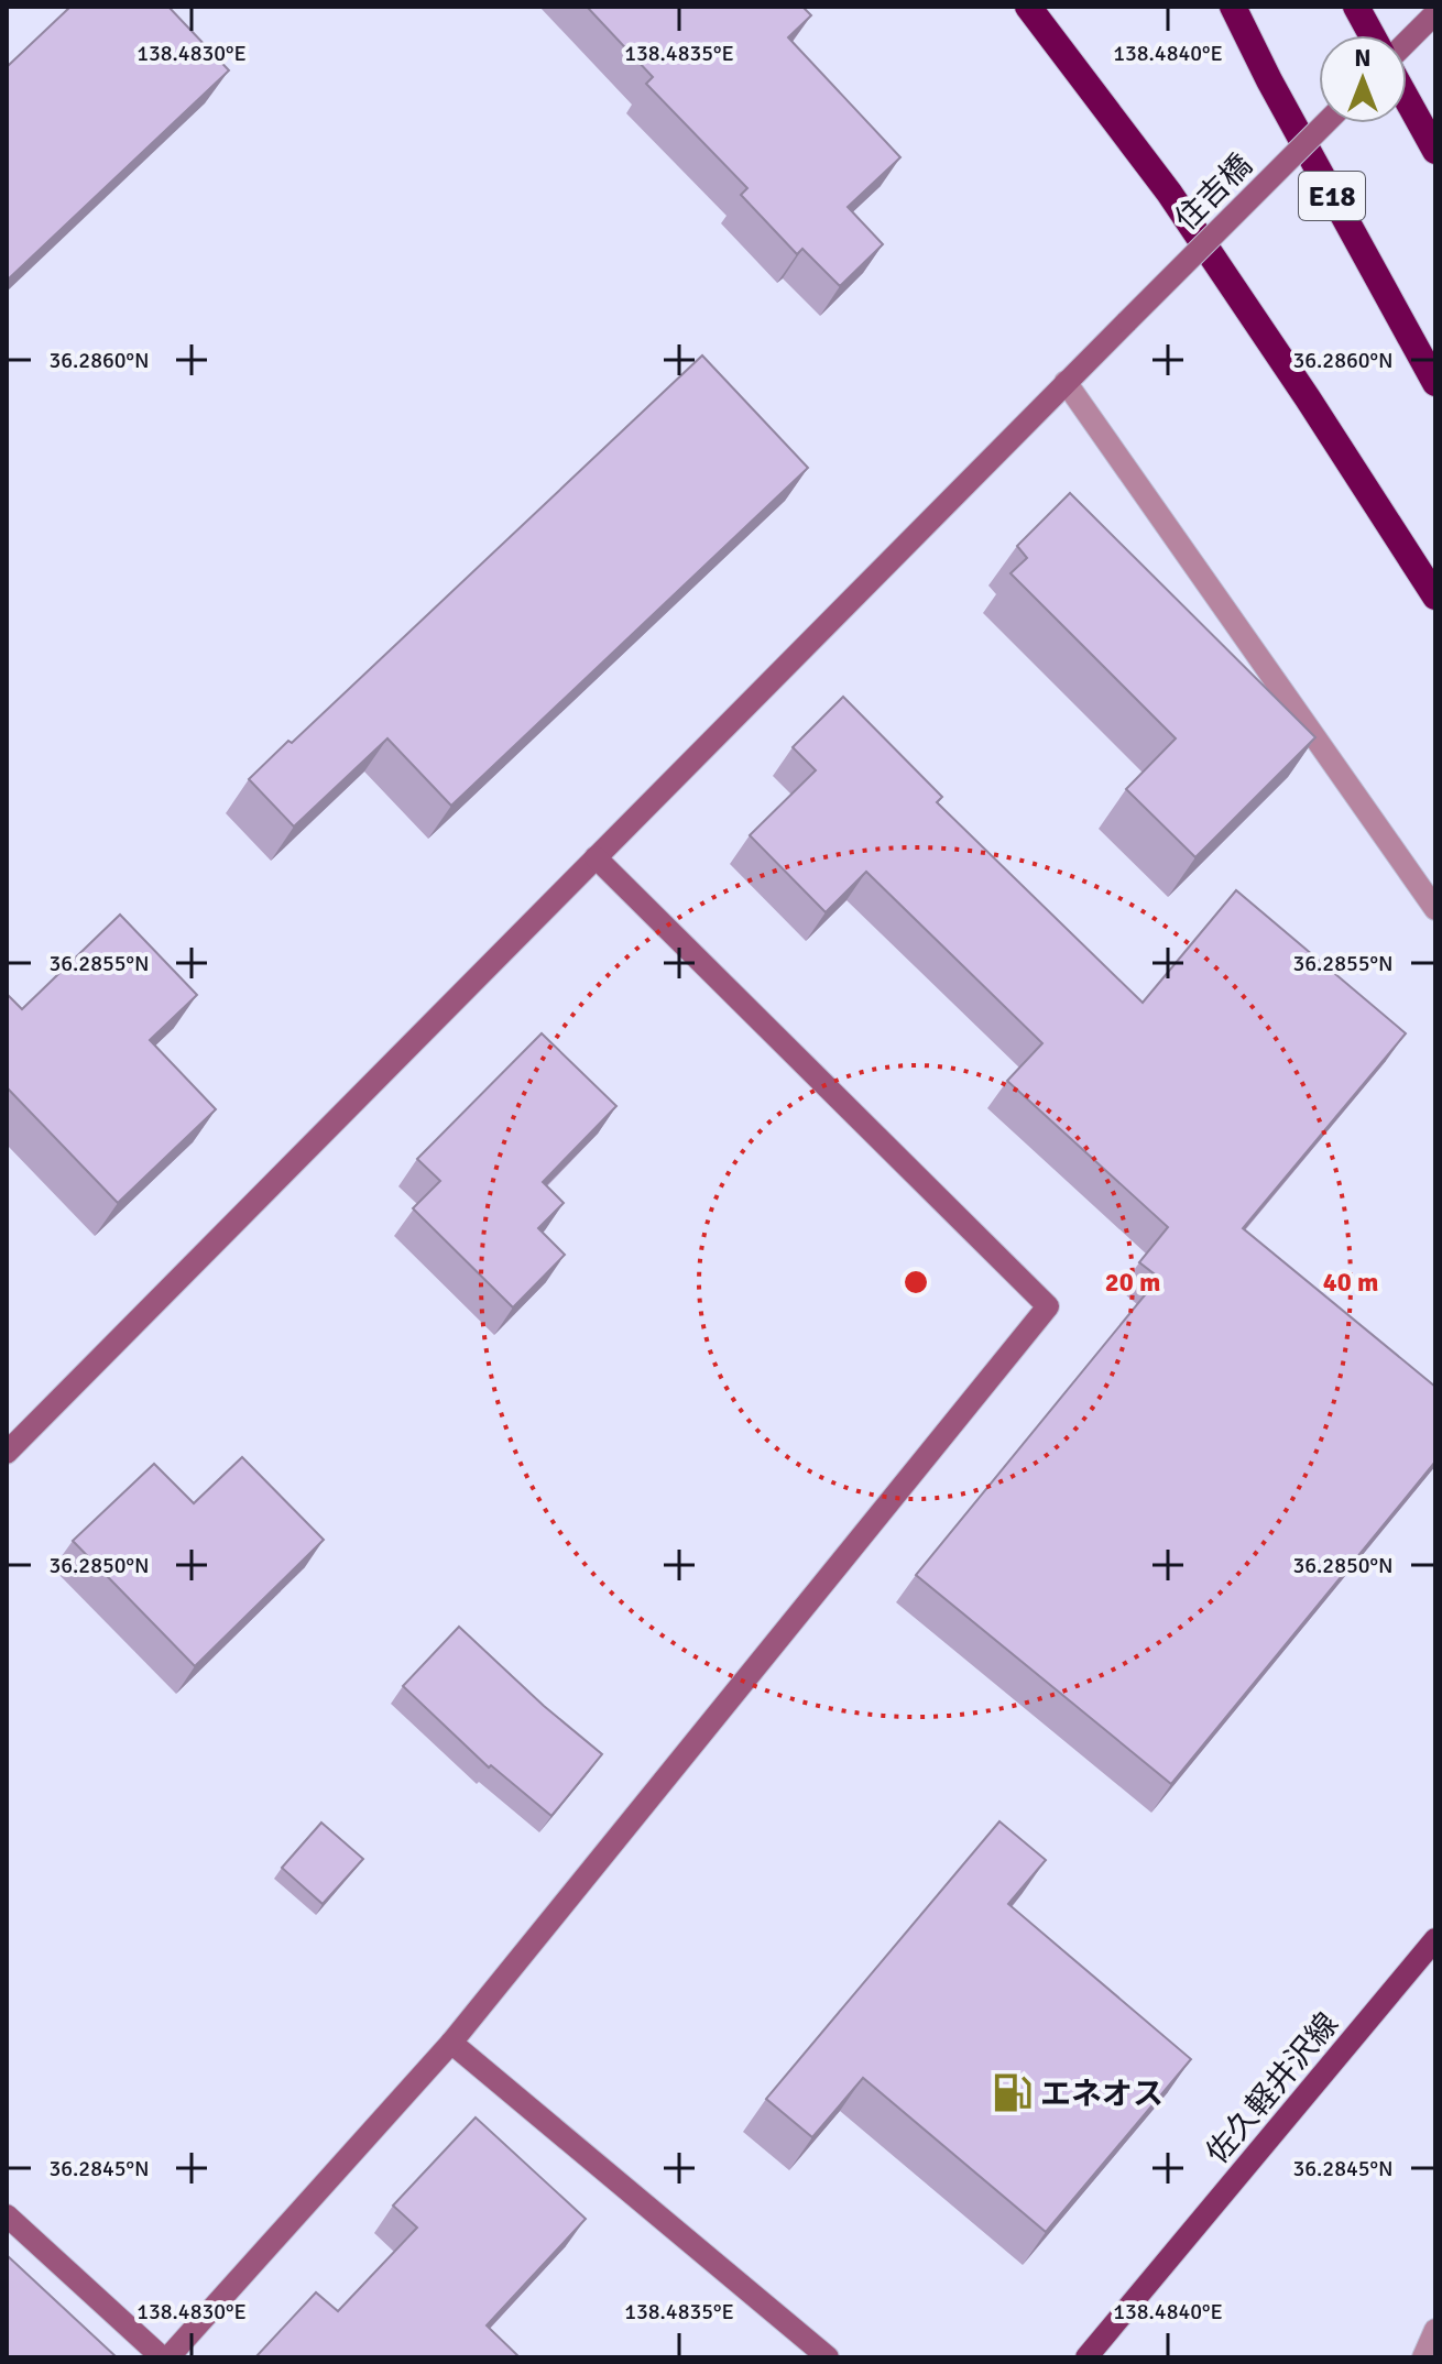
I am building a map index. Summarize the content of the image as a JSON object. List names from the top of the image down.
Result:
{
  "streets": {
    "highway": ["E18"],
    "main road": ["佐久軽井沢線"],
    "street": ["住吉橋"]
  },
  "places": {
    "fuel station": ["エネオス"]
  },
  "north": "top",
  "coordinates": [
    "138.4830°E",
    "138.4835°E",
    "138.4840°E",
    "36.2860°N",
    "36.2855°N",
    "36.2850°N",
    "36.2845°N"
  ],
  "rings": ["20 m", "40 m"]
}
